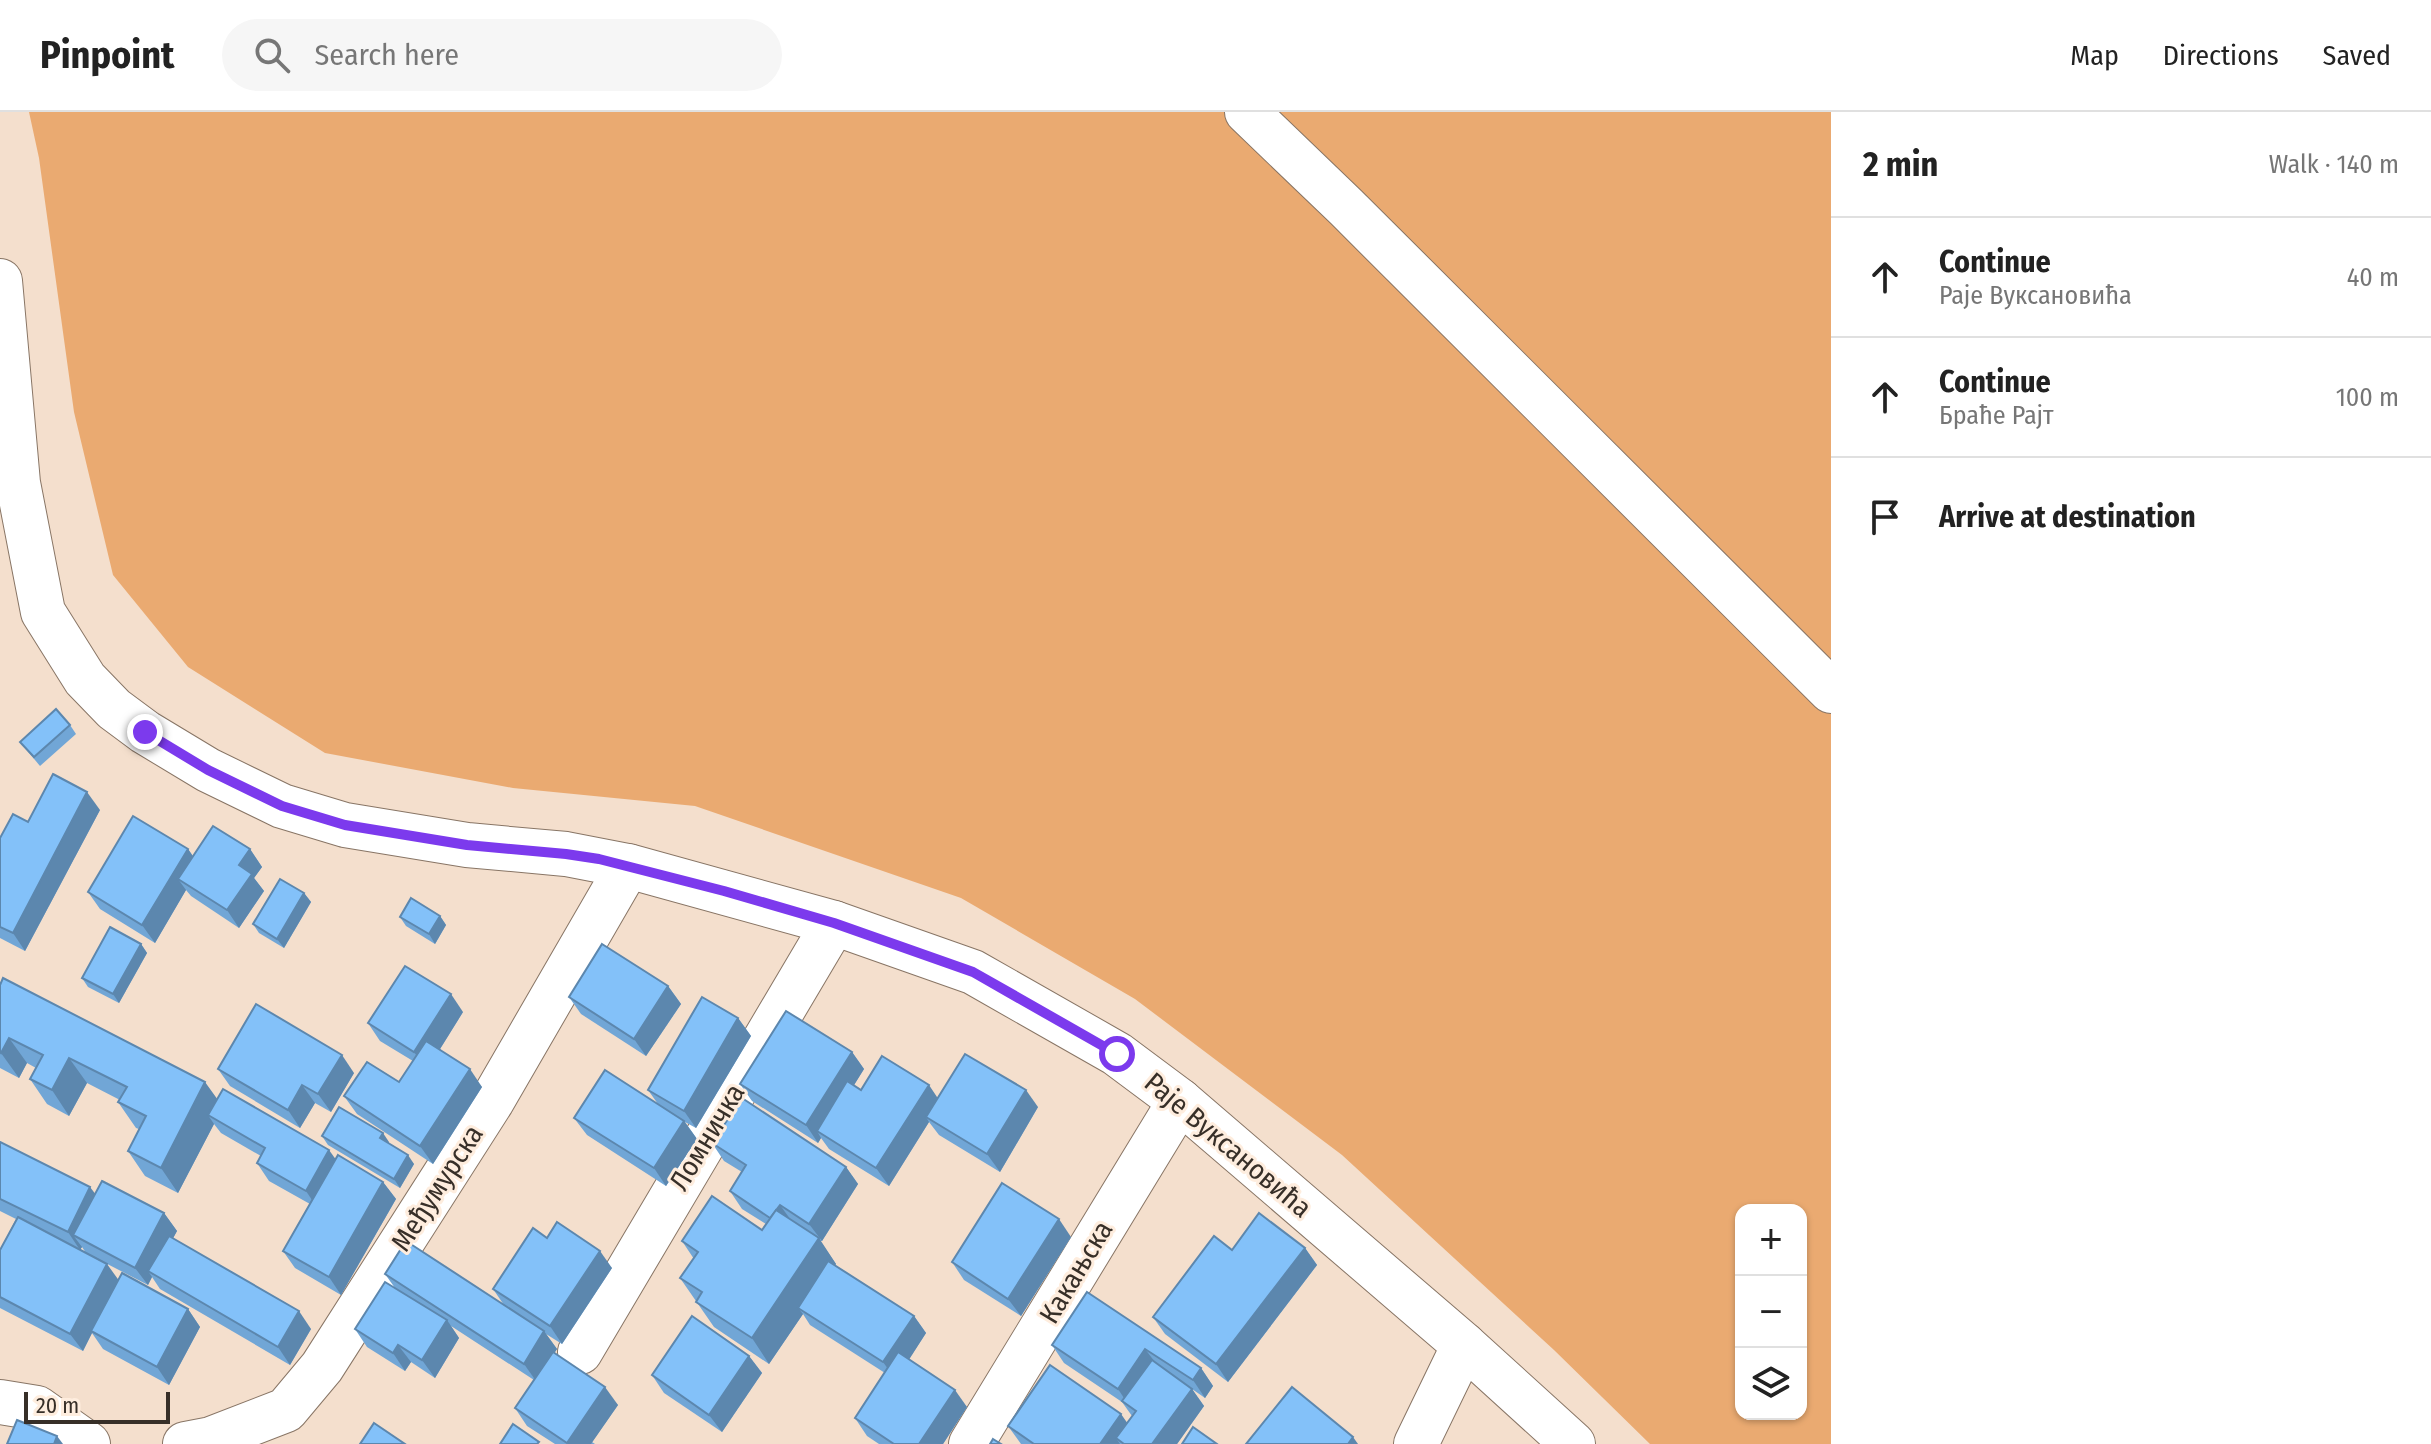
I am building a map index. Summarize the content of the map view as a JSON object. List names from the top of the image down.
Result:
{
  "streets": {
    "street": [
      "Ломничка",
      "Раје Вуксановића",
      "Међумурска",
      "Какањска"
    ]
  },
  "crossings": [
    ["Ломничка", "Раје Вуксановића"],
    ["Раје Вуксановића", "Међумурска"],
    ["Раје Вуксановића", "Какањска"]
  ],
  "scale_bar": "20 m",
  "page": {
    "header": "Pinpoint",
    "search": "Search here",
    "nav": ["Map", "Directions", "Saved"],
    "heading": ["2 min", "Walk · 140 m"],
    "list": [
      ["Continue", "Раје Вуксановића", "40 m"],
      ["Continue", "Браће Рајт", "100 m"],
      "Arrive at destination"
    ],
    "map_buttons": ["+", "−"],
    "scale": "20 m"
  }
}
